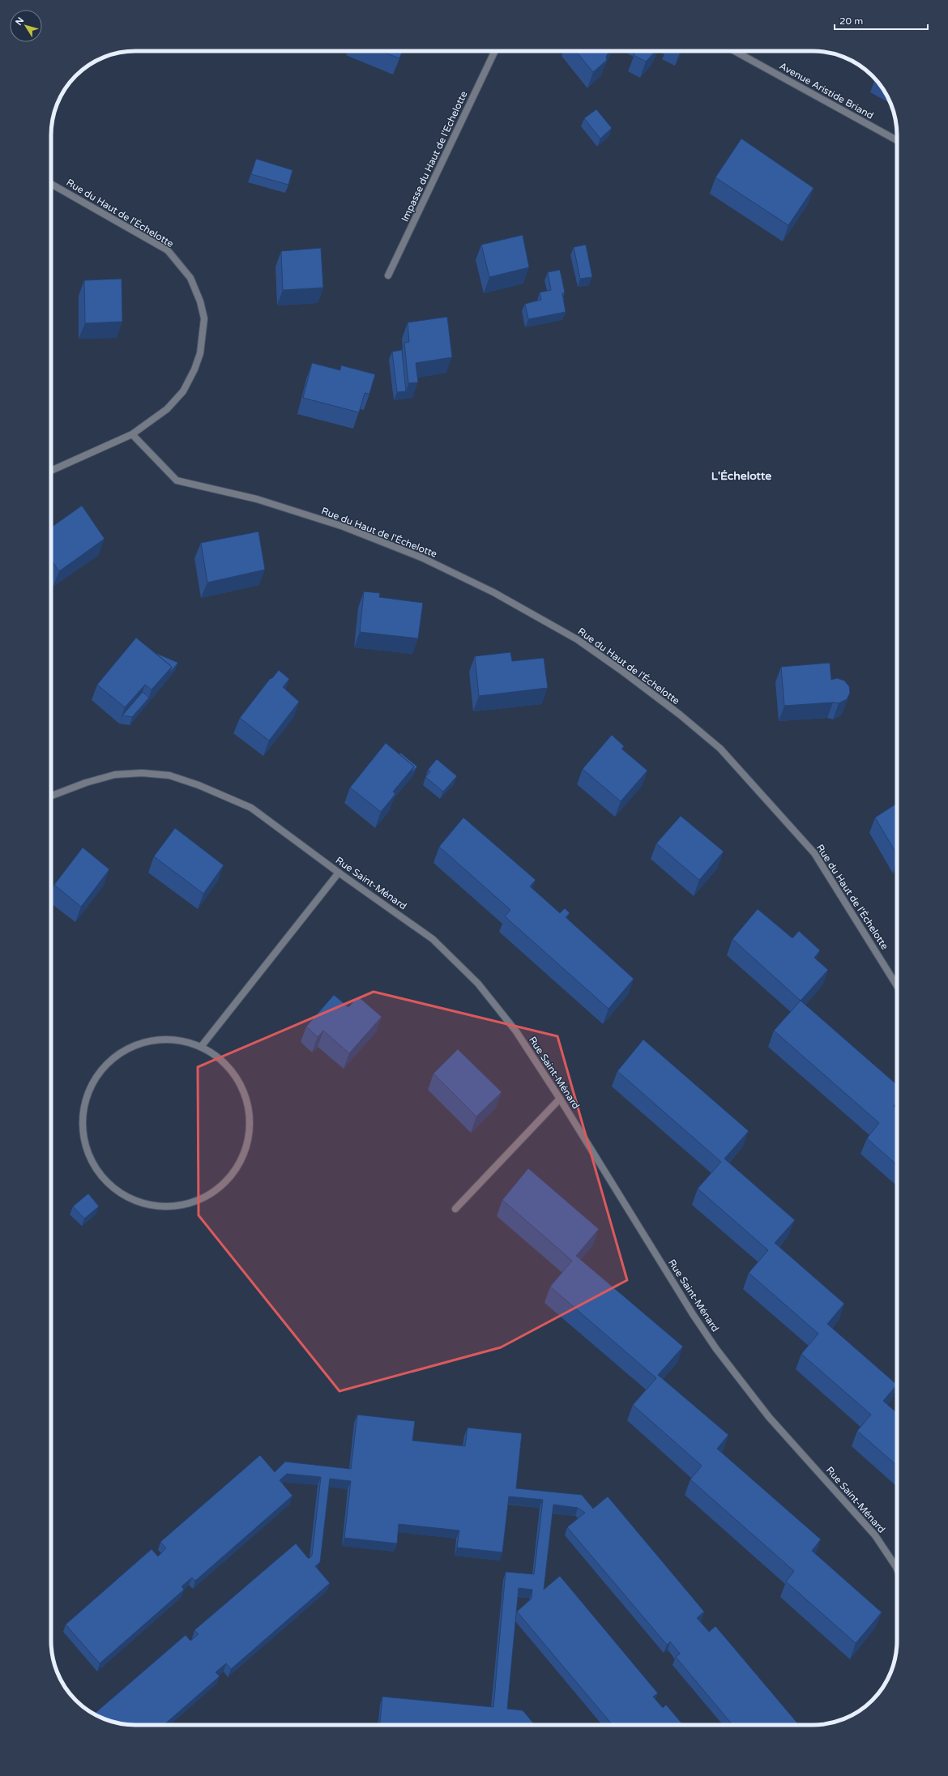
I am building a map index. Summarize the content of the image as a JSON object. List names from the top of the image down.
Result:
{
  "streets": {
    "street": [
      "Avenue Aristide Briand",
      "Impasse du Haut de l'Echelotte",
      "Rue du Haut de l'Échelotte",
      "Rue Saint-Ménard"
    ]
  },
  "districts": ["L'Échelotte"],
  "scale_bar": "20 m",
  "north": "top left"
}
